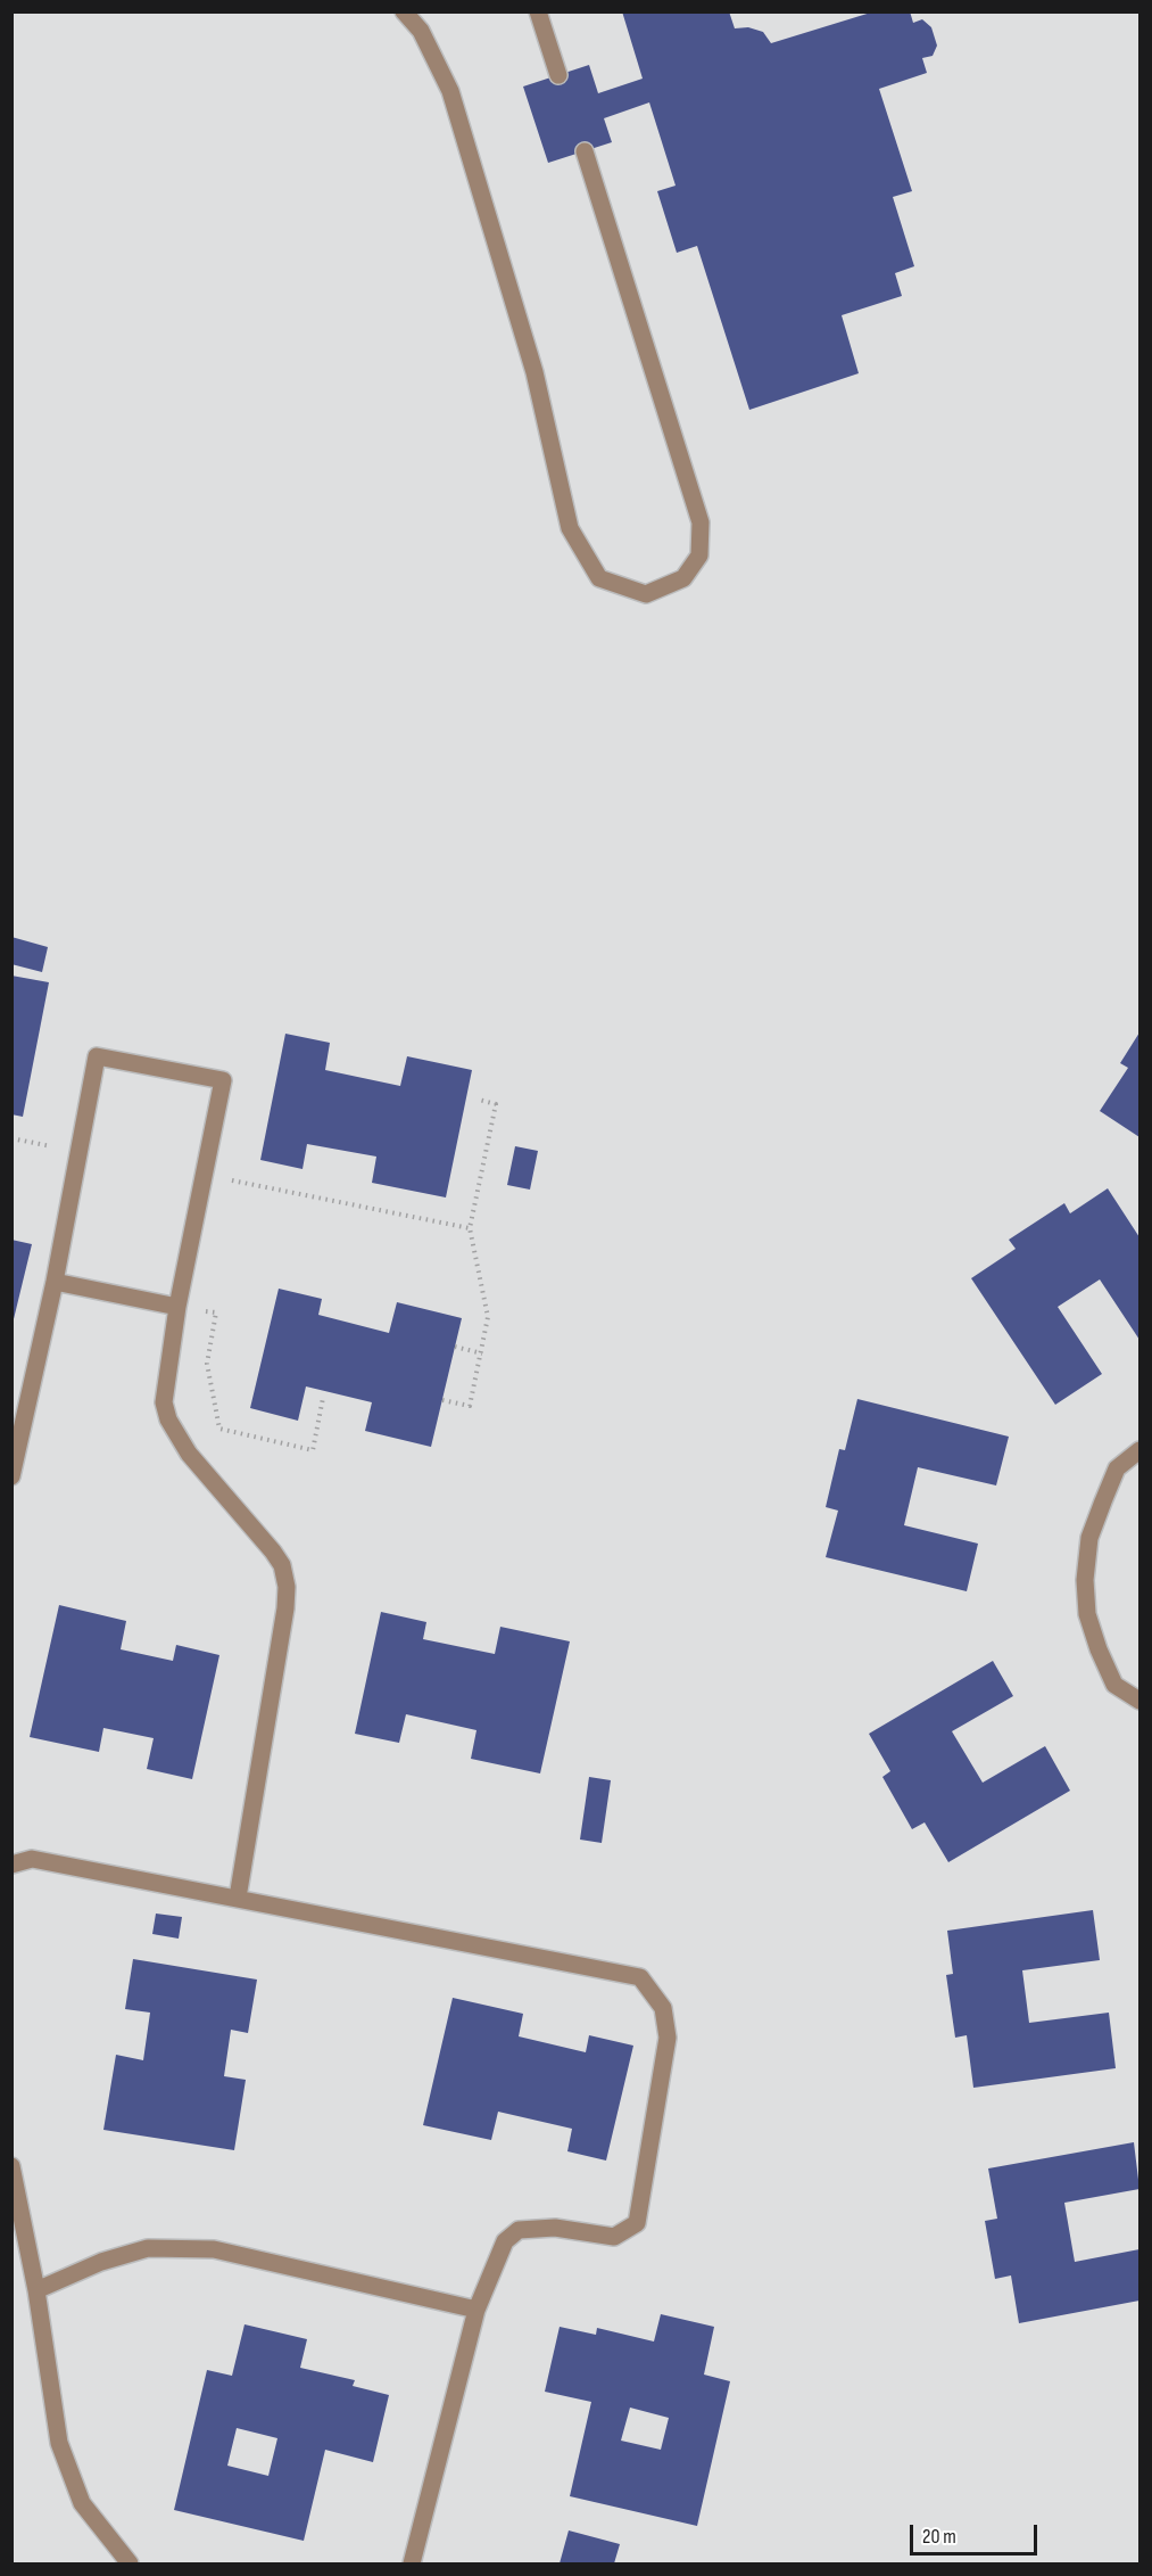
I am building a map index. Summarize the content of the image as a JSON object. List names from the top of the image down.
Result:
{
  "scale_bar": "20 m"
}
